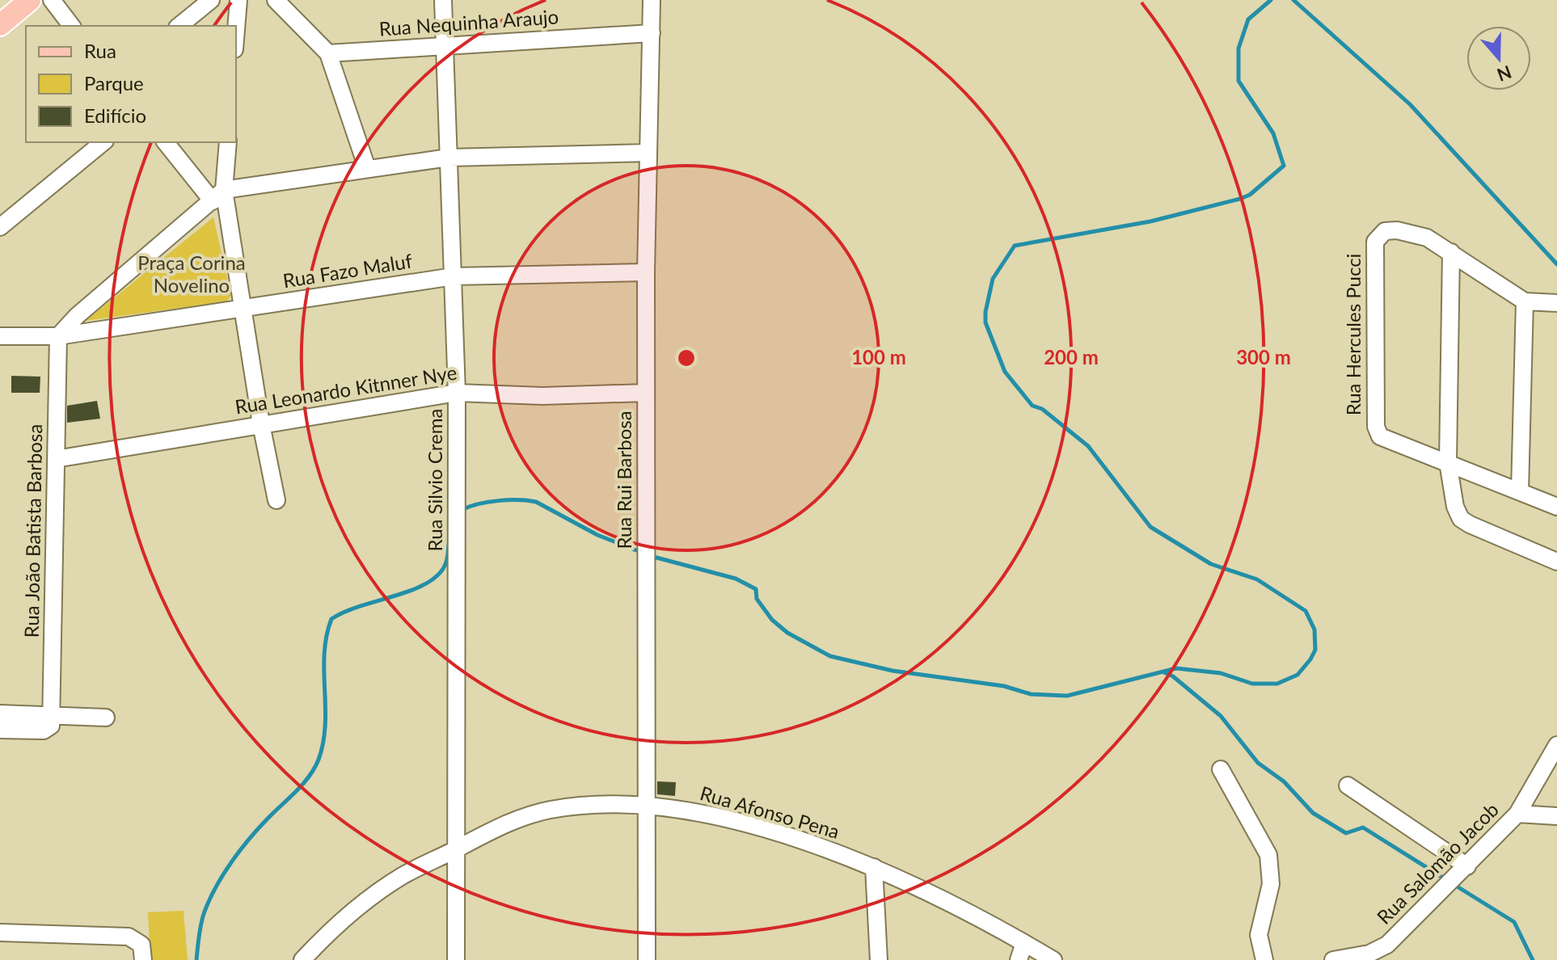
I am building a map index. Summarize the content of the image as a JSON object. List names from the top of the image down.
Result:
{
  "streets": {
    "street": [
      "Rua Nequinha Araujo",
      "Rua Fazo Maluf",
      "Rua Hercules Pucci",
      "Rua Leonardo Kitnner Nye",
      "Rua Silvio Crema",
      "Rua Rui Barbosa",
      "Rua João Batista Barbosa",
      "Rua Afonso Pena",
      "Rua Salomão Jacob"
    ]
  },
  "crossings": [
    ["Rua Nequinha Araujo", "Rua Silvio Crema"],
    ["Rua Nequinha Araujo", "Rua Rui Barbosa"],
    ["Rua Fazo Maluf", "Rua Silvio Crema"],
    ["Rua Fazo Maluf", "Rua Rui Barbosa"],
    ["Rua Fazo Maluf", "Rua João Batista Barbosa"],
    ["Rua Leonardo Kitnner Nye", "Rua Silvio Crema"],
    ["Rua Leonardo Kitnner Nye", "Rua Rui Barbosa"],
    ["Rua Leonardo Kitnner Nye", "Rua João Batista Barbosa"],
    ["Rua Silvio Crema", "Rua Afonso Pena"],
    ["Rua Rui Barbosa", "Rua Afonso Pena"]
  ],
  "parks": ["Praça Corina Novelino"],
  "legend": ["Rua", "Parque", "Edifício"],
  "north": "bottom",
  "rings": ["100 m", "200 m", "300 m"]
}
